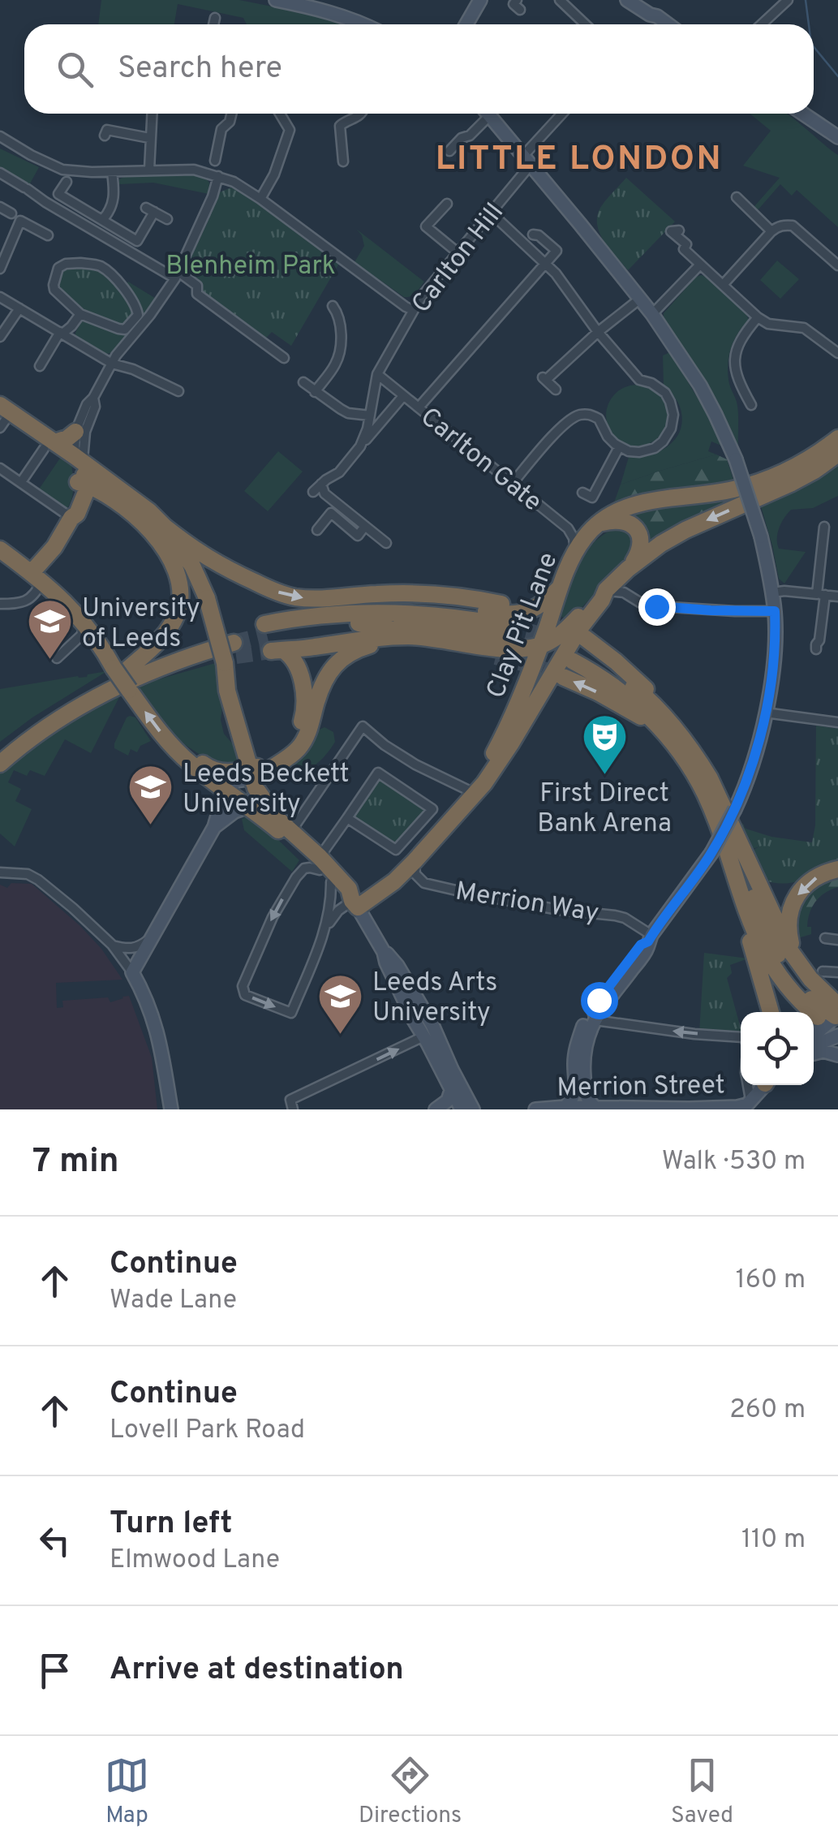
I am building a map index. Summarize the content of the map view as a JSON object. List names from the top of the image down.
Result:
{
  "streets": {
    "highway": ["Clay Pit Lane"],
    "street": [
      "Carlton Hill",
      "Carlton Gate",
      "Merrion Way",
      "Merrion Street"
    ]
  },
  "crossings": [
    ["Carlton Hill", "Carlton Gate"],
    ["Carlton Gate", "Clay Pit Lane"],
    ["Clay Pit Lane", "Merrion Way"]
  ],
  "districts": ["LITTLE LONDON"],
  "parks": ["Blenheim Park"],
  "places": {
    "school or university": ["University of Leeds", "Leeds Beckett University", "Leeds Arts University"],
    "theatre": ["First Direct Bank Arena"]
  },
  "page": {
    "search": "Search here",
    "heading": ["7 min", "Walk · 530 m"],
    "list": [
      ["Continue", "Wade Lane", "160 m"],
      ["Continue", "Lovell Park Road", "260 m"],
      ["Turn left", "Elmwood Lane", "110 m"],
      "Arrive at destination"
    ],
    "nav": ["Map", "Directions", "Saved"]
  }
}
